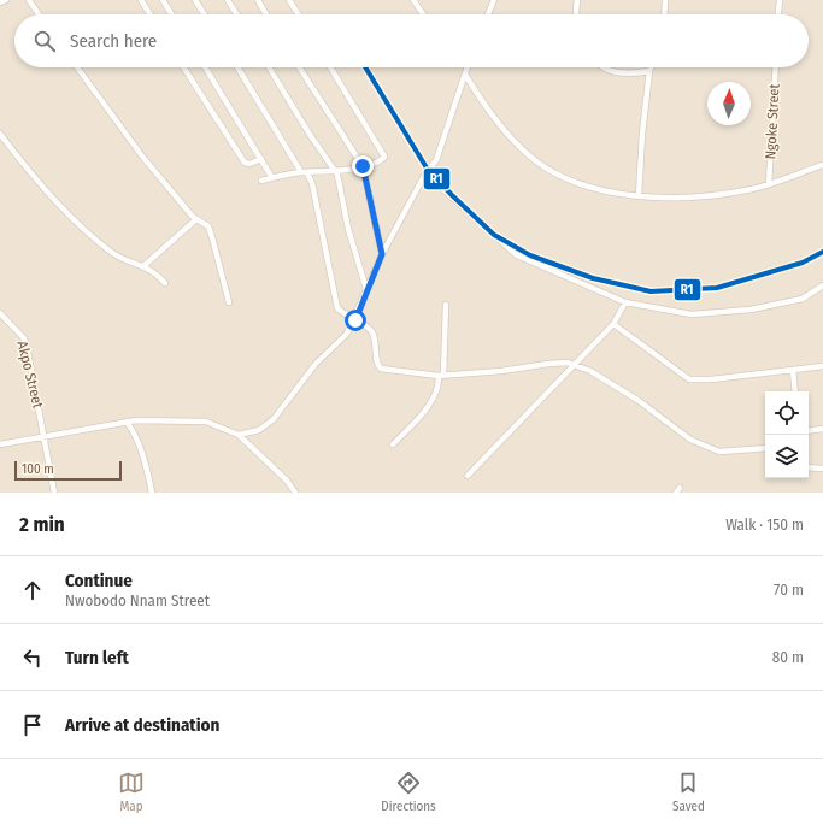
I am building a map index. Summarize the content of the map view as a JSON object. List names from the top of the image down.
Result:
{
  "streets": {
    "street": ["Ngoke Street", "Akpo Street"]
  },
  "lines": ["transit line R1"],
  "scale_bar": "100 m",
  "north": "top",
  "page": {
    "search": "Search here",
    "scale": "100 m",
    "heading": ["2 min", "Walk · 150 m"],
    "list": [
      ["Continue", "Nwobodo Nnam Street", "70 m"],
      ["Turn left", "80 m"],
      "Arrive at destination"
    ],
    "nav": ["Map", "Directions", "Saved"]
  }
}
